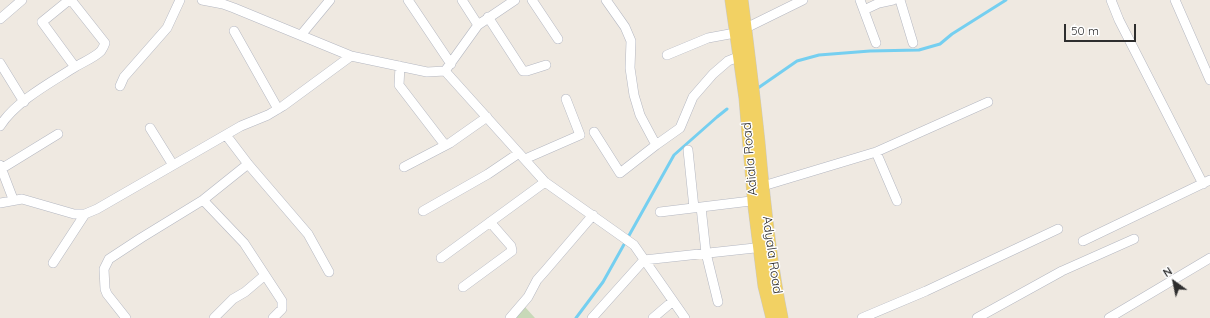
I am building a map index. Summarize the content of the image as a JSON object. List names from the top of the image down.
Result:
{
  "streets": {
    "main road": ["Adiala Road", "Adyala Road"]
  },
  "crossings": [
    ["Adiala Road", "Adyala Road"]
  ],
  "scale_bar": "50 m",
  "north": "top left"
}
